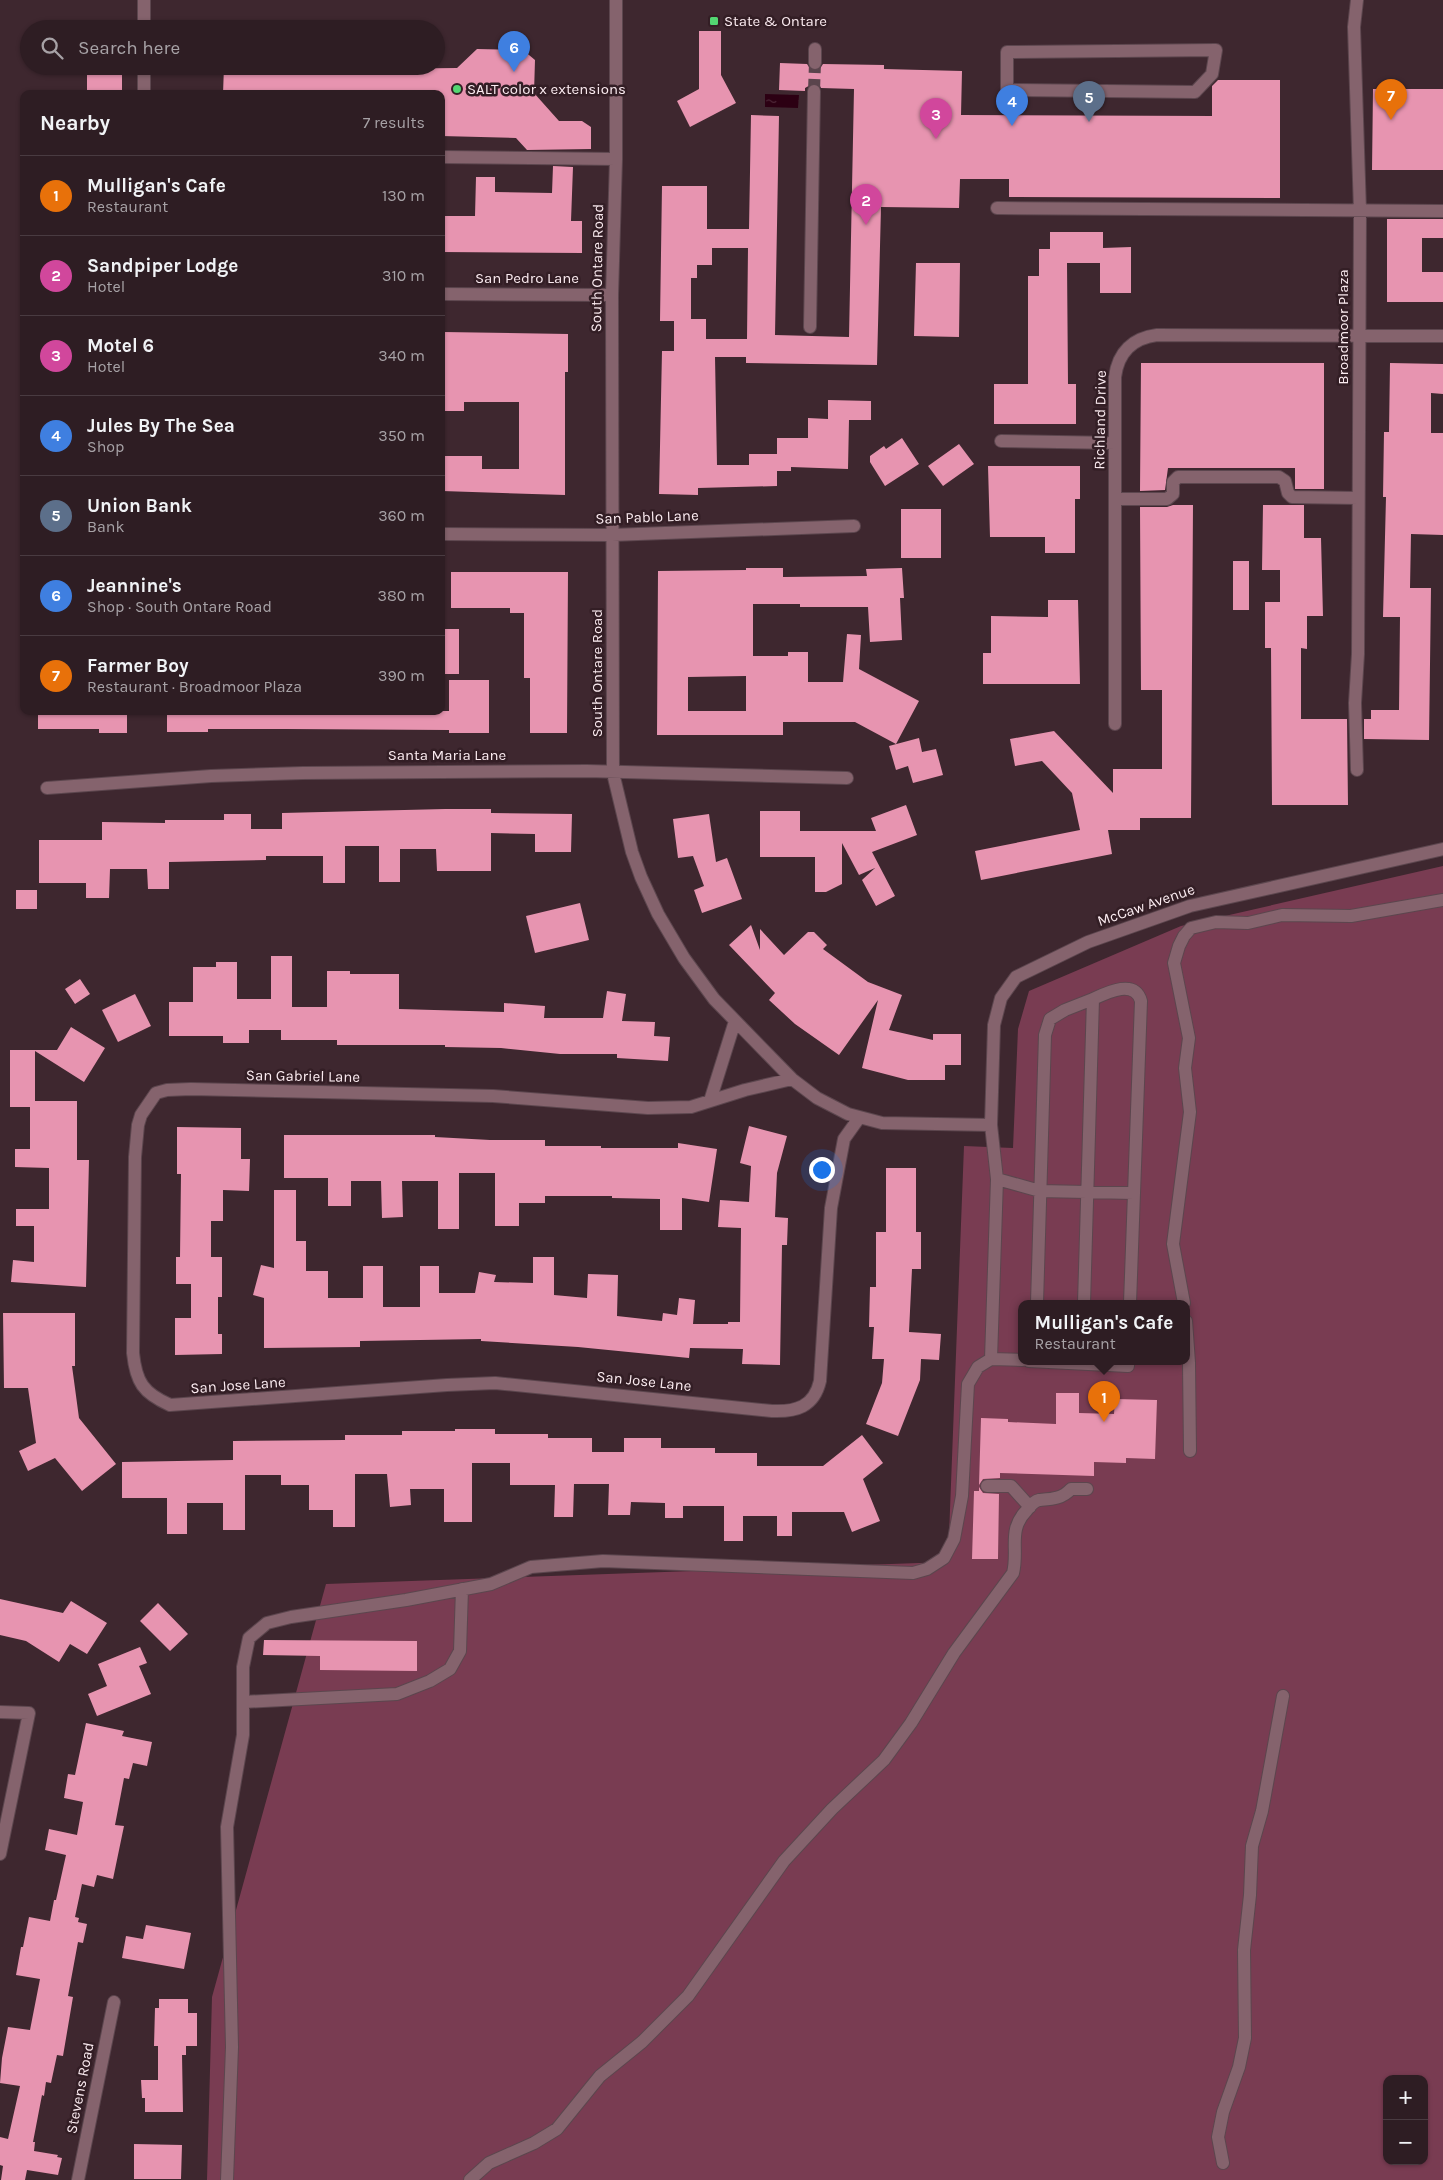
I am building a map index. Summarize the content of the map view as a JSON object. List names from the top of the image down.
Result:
{
  "streets": {
    "street": [
      "South Ontare Road",
      "San Pedro Lane",
      "Broadmoor Plaza",
      "Richland Drive",
      "San Pablo Lane",
      "Santa Maria Lane",
      "McCaw Avenue",
      "San Gabriel Lane",
      "San Jose Lane",
      "Stevens Road"
    ]
  },
  "crossings": [
    ["South Ontare Road", "San Pedro Lane"],
    ["South Ontare Road", "San Pablo Lane"],
    ["South Ontare Road", "Santa Maria Lane"],
    ["South Ontare Road", "McCaw Avenue"],
    ["South Ontare Road", "San Gabriel Lane"],
    ["South Ontare Road", "San Jose Lane"],
    ["Broadmoor Plaza", "Richland Drive"],
    ["San Gabriel Lane", "San Jose Lane"]
  ],
  "places": {
    "transit": ["State & Ontare"],
    "other": ["SALT color x extensions"]
  },
  "page": {
    "search": "Search here",
    "pins": [
      "6",
      "7",
      "5",
      "4",
      "3",
      "2",
      "1"
    ],
    "heading": ["Nearby", "7 results"],
    "list": [
      {
        "mark": "1",
        "name": "Mulligan's Cafe",
        "note": "Restaurant",
        "value": "130 m"
      },
      {
        "mark": "2",
        "name": "Sandpiper Lodge",
        "note": "Hotel",
        "value": "310 m"
      },
      {
        "mark": "3",
        "name": "Motel 6",
        "note": "Hotel",
        "value": "340 m"
      },
      {
        "mark": "4",
        "name": "Jules By The Sea",
        "note": "Shop",
        "value": "350 m"
      },
      {
        "mark": "5",
        "name": "Union Bank",
        "note": "Bank",
        "value": "360 m"
      },
      {
        "mark": "6",
        "name": "Jeannine's",
        "note": "Shop · South Ontare Road",
        "value": "380 m"
      },
      {
        "mark": "7",
        "name": "Farmer Boy",
        "note": "Restaurant · Broadmoor Plaza",
        "value": "390 m"
      }
    ],
    "popup": ["Mulligan's Cafe", "Restaurant"],
    "map_buttons": ["+", "−"]
  }
}
